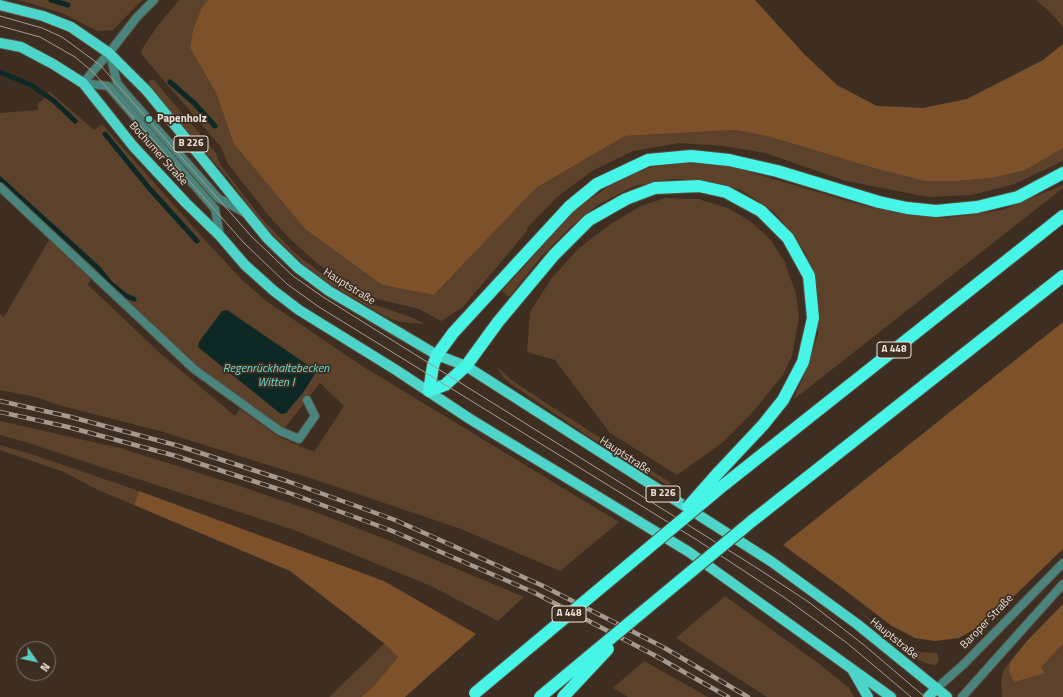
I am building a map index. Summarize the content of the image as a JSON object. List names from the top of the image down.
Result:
{
  "streets": {
    "highway": ["A 448"],
    "main road": [
      "B 226",
      "Bochumer Straße",
      "Hauptstraße",
      "Baroper Straße"
    ]
  },
  "crossings": [
    ["B 226", "Bochumer Straße"],
    ["Bochumer Straße", "Hauptstraße"],
    ["Hauptstraße", "Baroper Straße"]
  ],
  "water": ["Regenrückhaltebecken Witten I"],
  "places": ["Papenholz"],
  "north": "bottom right"
}
